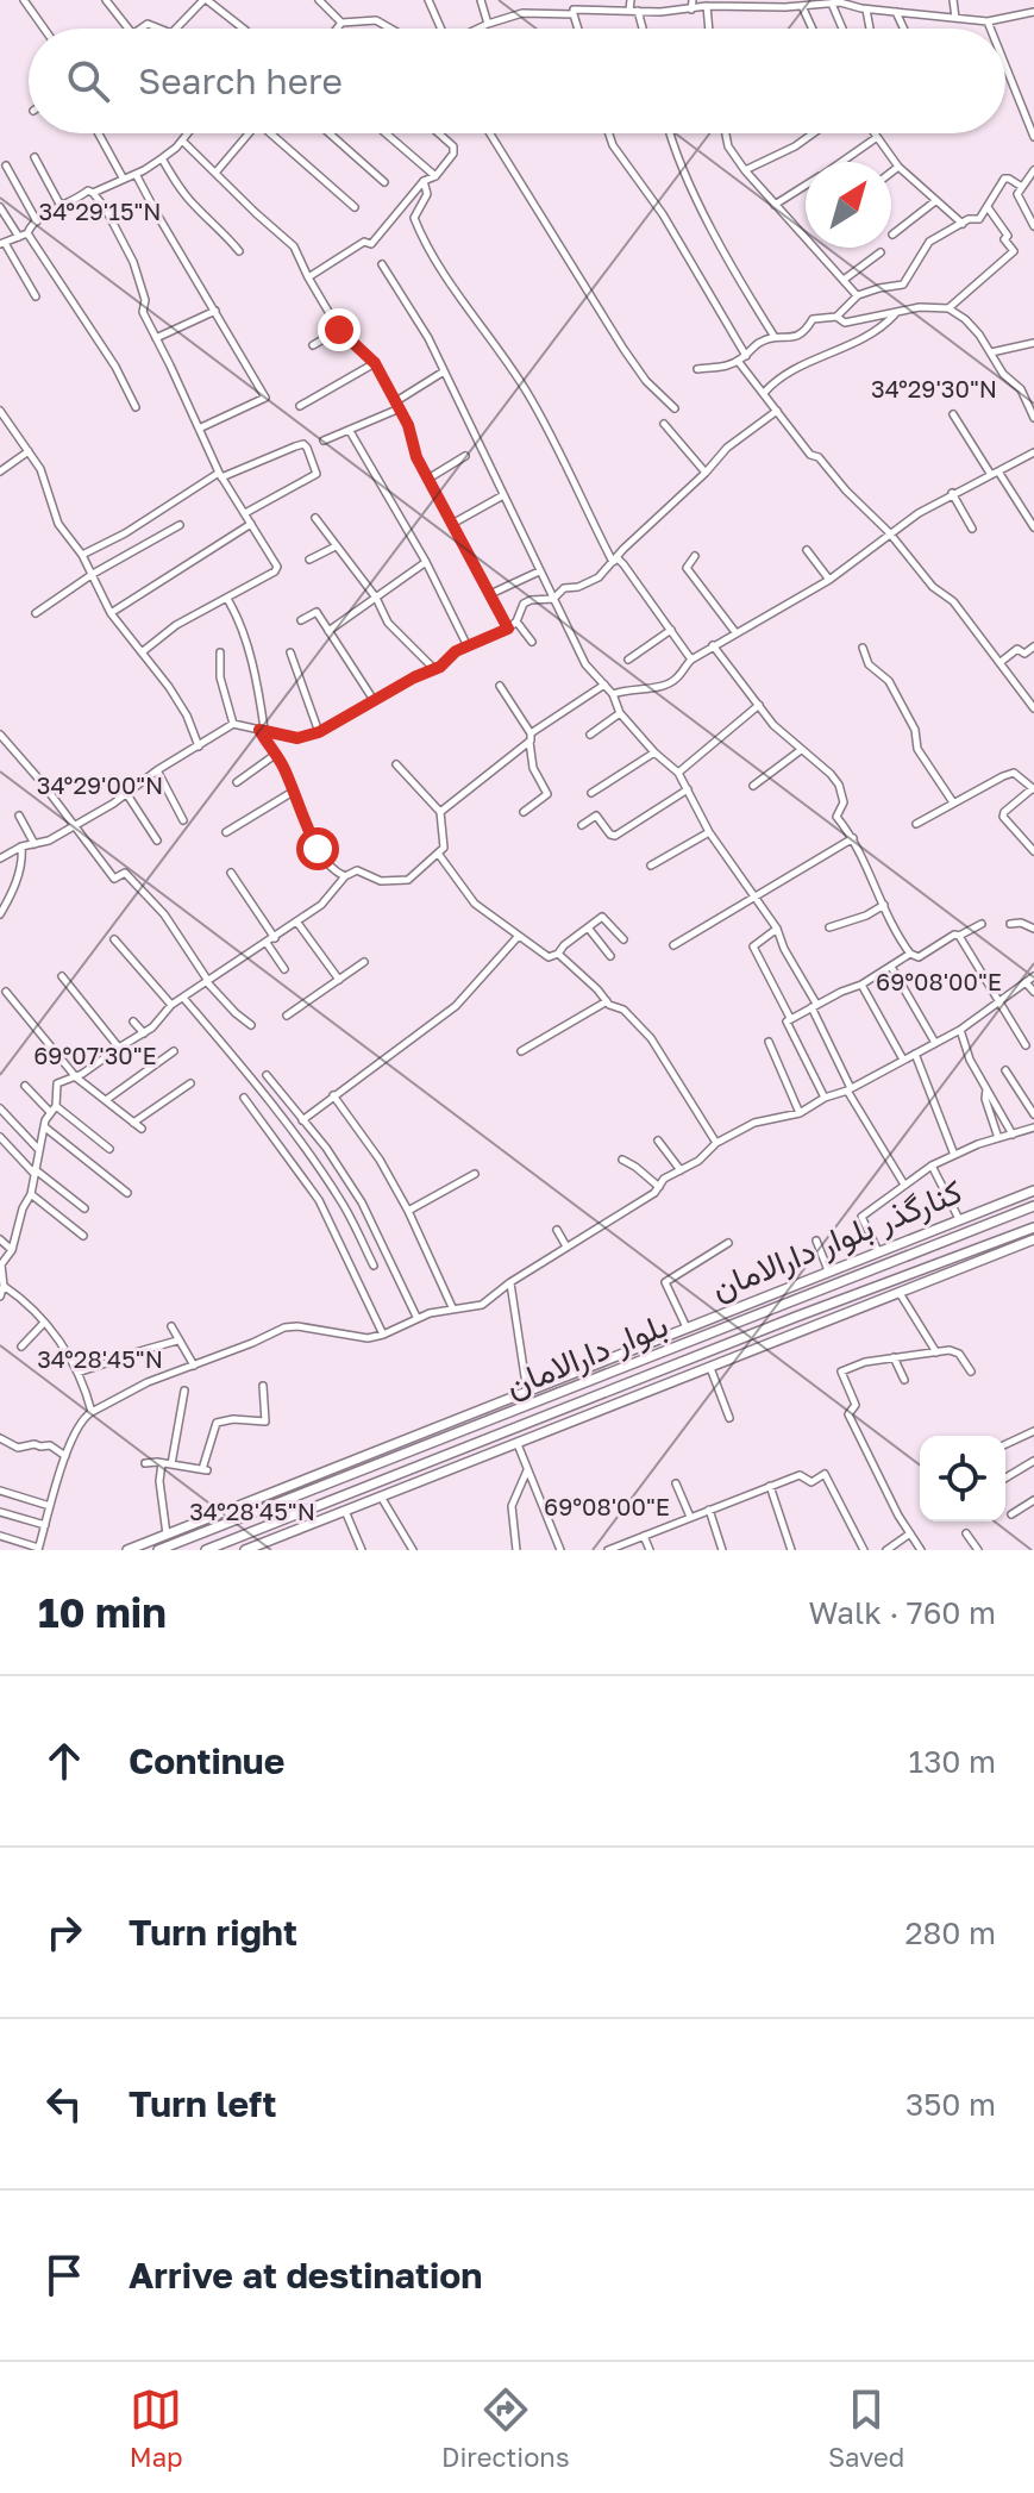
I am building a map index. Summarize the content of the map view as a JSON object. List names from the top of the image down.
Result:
{
  "streets": {
    "main road": ["کنارگذر بلوار دارالامان", "بلوار دارالامان"]
  },
  "north": "top right",
  "page": {
    "search": "Search here",
    "heading": ["10 min", "Walk · 760 m"],
    "list": [
      ["Continue", "130 m"],
      ["Turn right", "280 m"],
      ["Turn left", "350 m"],
      "Arrive at destination"
    ],
    "nav": ["Map", "Directions", "Saved"]
  },
  "coordinates": [
    "34°29'15\"N",
    "34°29'30\"N",
    "34°29'00\"N",
    "69°08'00\"E",
    "69°07'30\"E",
    "34°28'45\"N"
  ]
}
